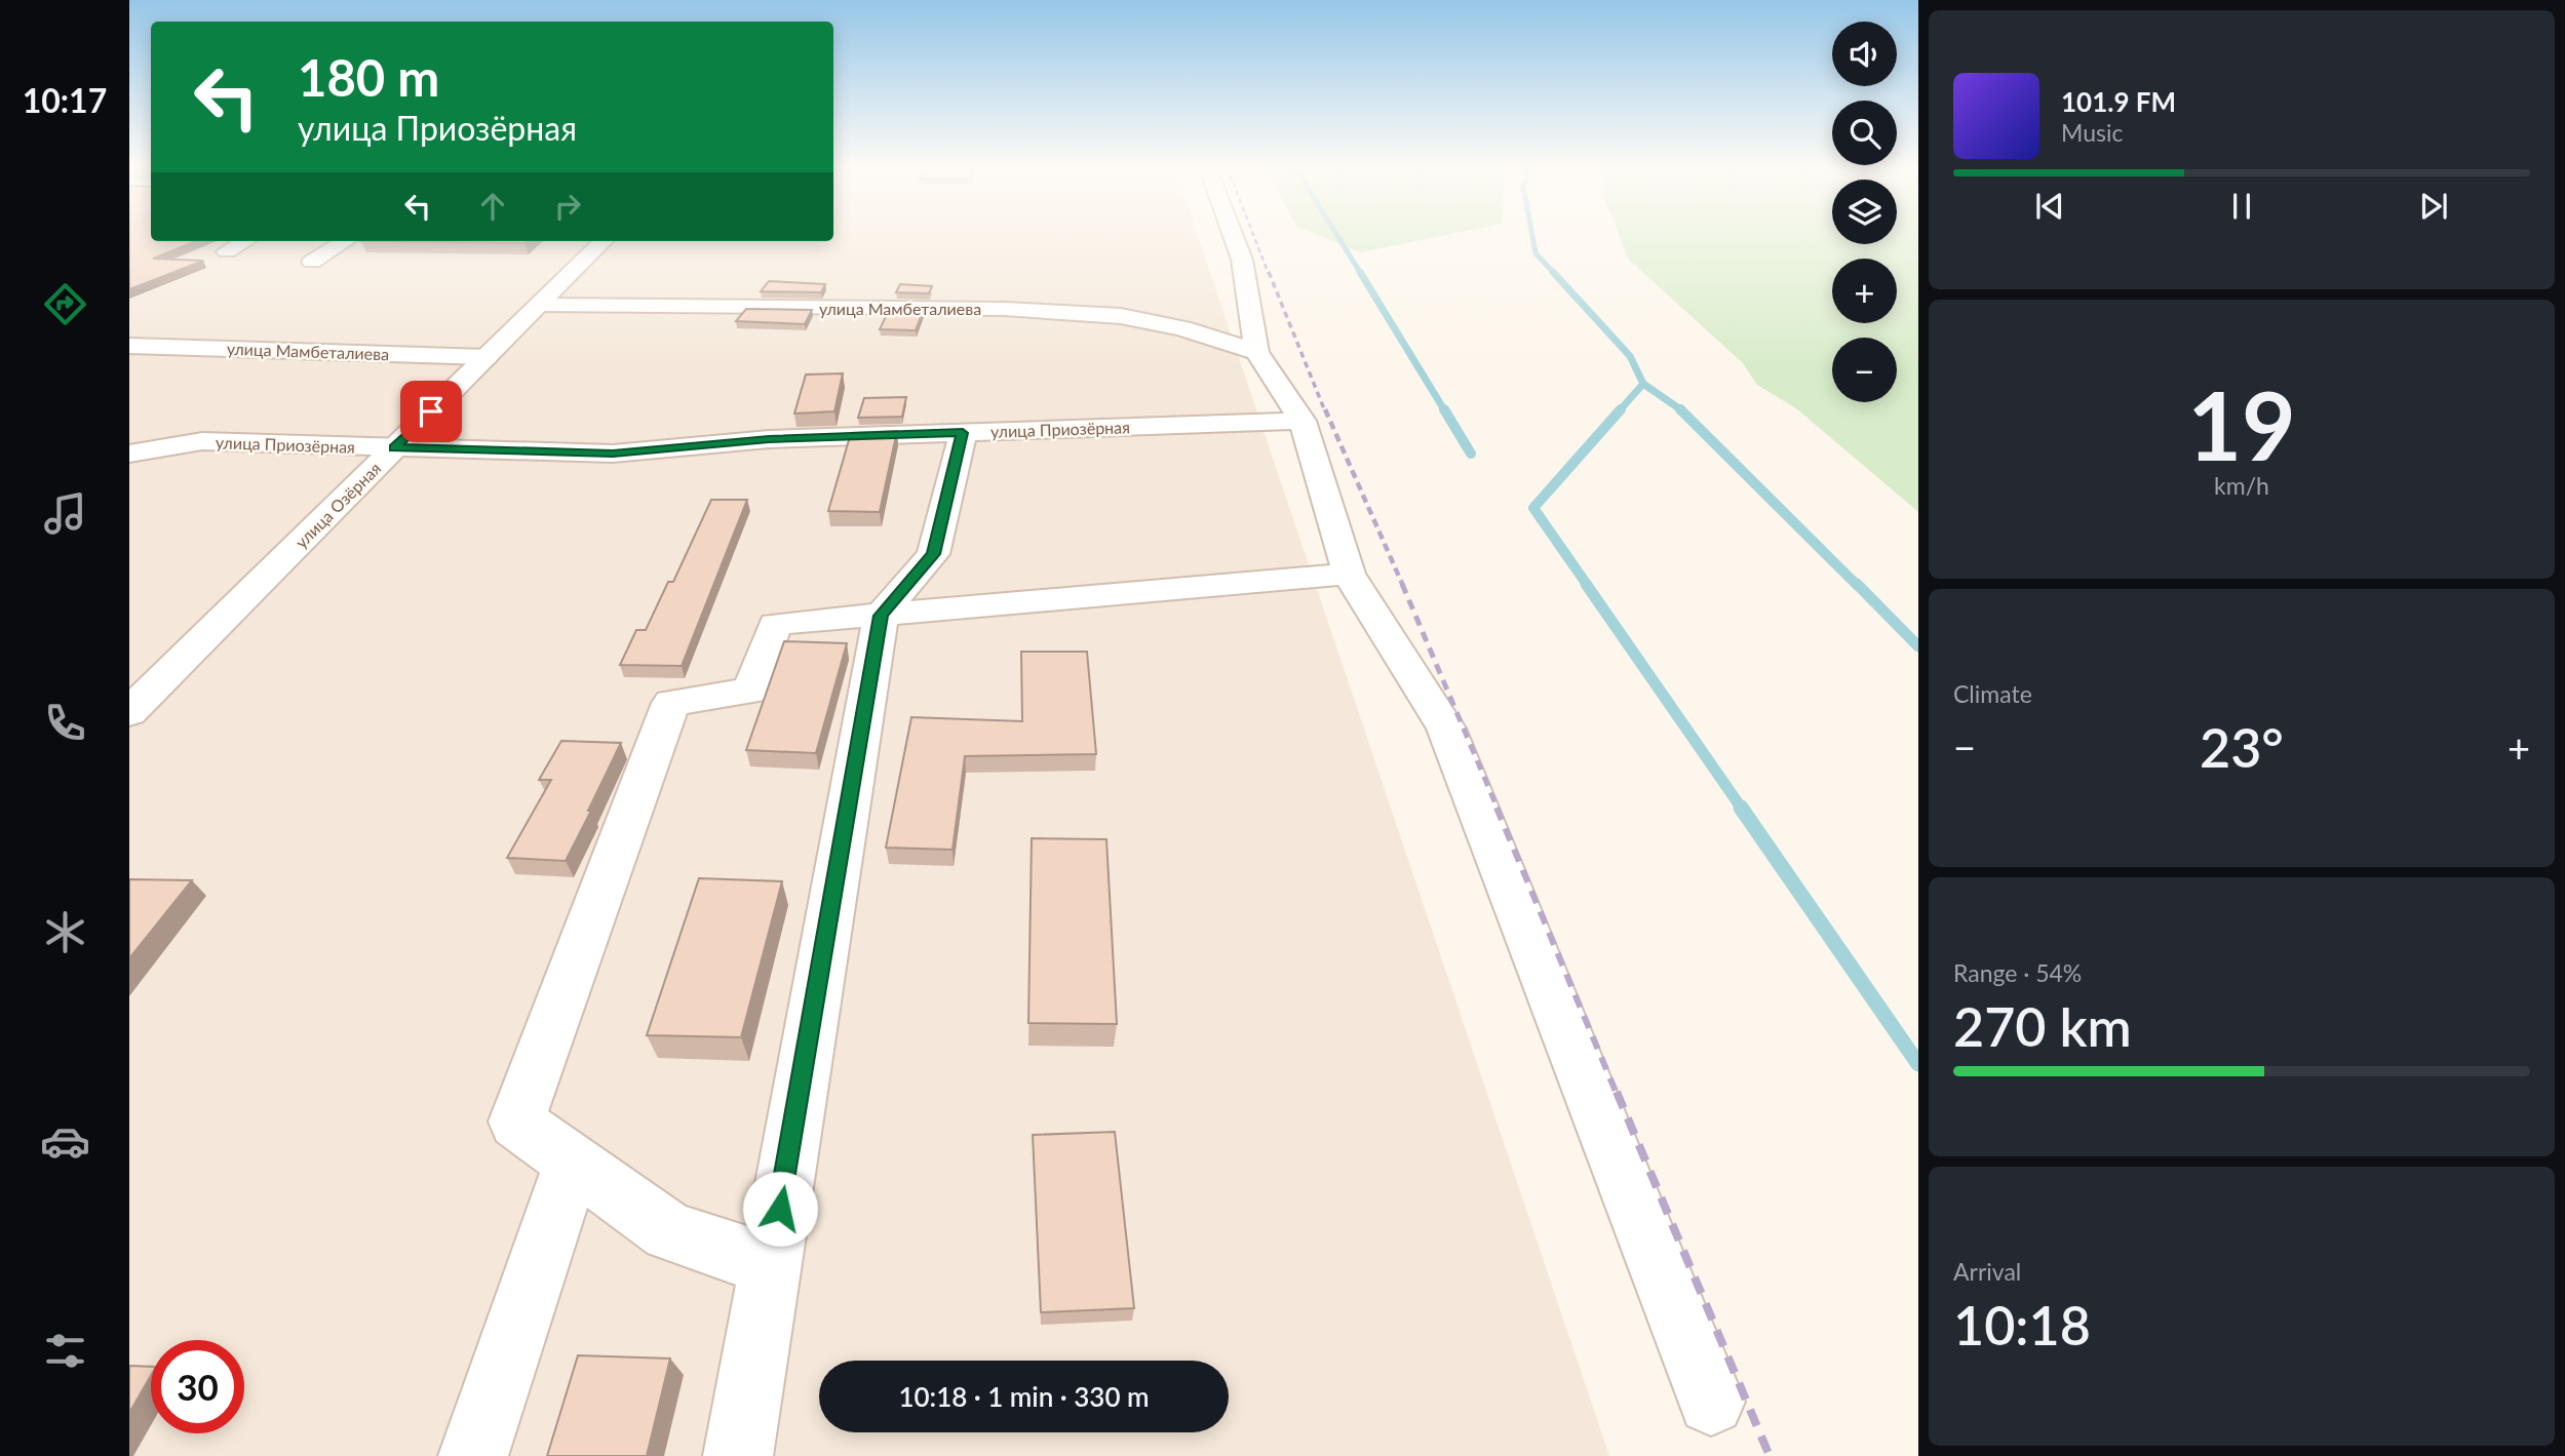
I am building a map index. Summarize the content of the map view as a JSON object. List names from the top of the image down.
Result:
{
  "streets": {
    "street": ["улица Мамбеталиева", "улица Приозёрная", "улица Озёрная"]
  },
  "crossings": [
    ["улица Мамбеталиева", "улица Озёрная"],
    ["улица Приозёрная", "улица Озёрная"]
  ],
  "page": {
    "tabs": "10:17",
    "map_buttons": ["+", "−"],
    "turn": ["180 m", "улица Приозёрная"],
    "song": ["101.9 FM", "Music"],
    "tile": [
      ["19", "km/h"],
      "Climate",
      ["Range · 54%", "270 km"],
      ["Arrival", "10:18"]
    ],
    "heat": ["−", "23°", "+"],
    "limit": "30",
    "trip": "10:18 · 1 min · 330 m"
  }
}
